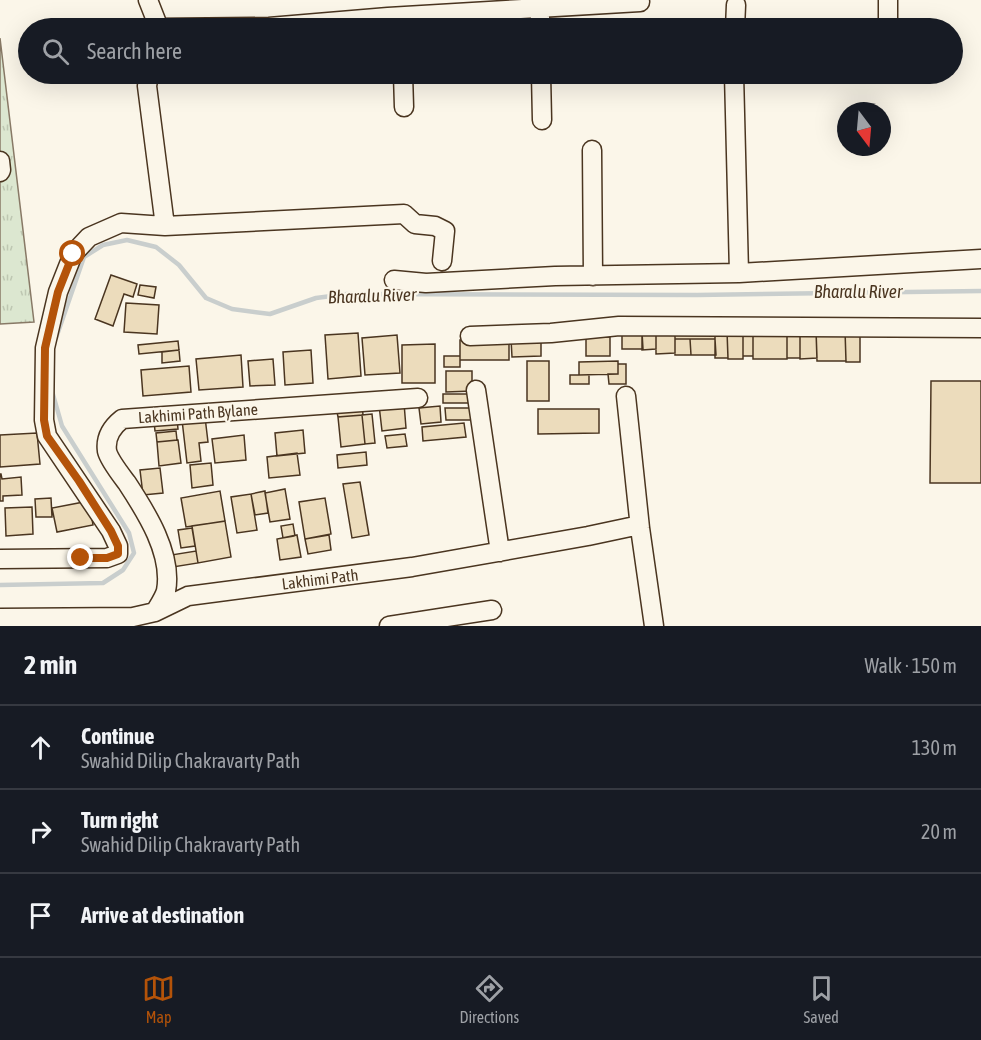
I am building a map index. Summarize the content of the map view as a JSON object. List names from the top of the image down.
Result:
{
  "streets": {
    "street": ["Lakhimi Path Bylane", "Lakhimi Path"]
  },
  "crossings": [
    ["Lakhimi Path Bylane", "Lakhimi Path"]
  ],
  "water": ["Bharalu River"],
  "north": "bottom",
  "page": {
    "search": "Search here",
    "heading": ["2 min", "Walk · 150 m"],
    "list": [
      ["Continue", "Swahid Dilip Chakravarty Path", "130 m"],
      ["Turn right", "Swahid Dilip Chakravarty Path", "20 m"],
      "Arrive at destination"
    ],
    "nav": ["Map", "Directions", "Saved"]
  }
}
